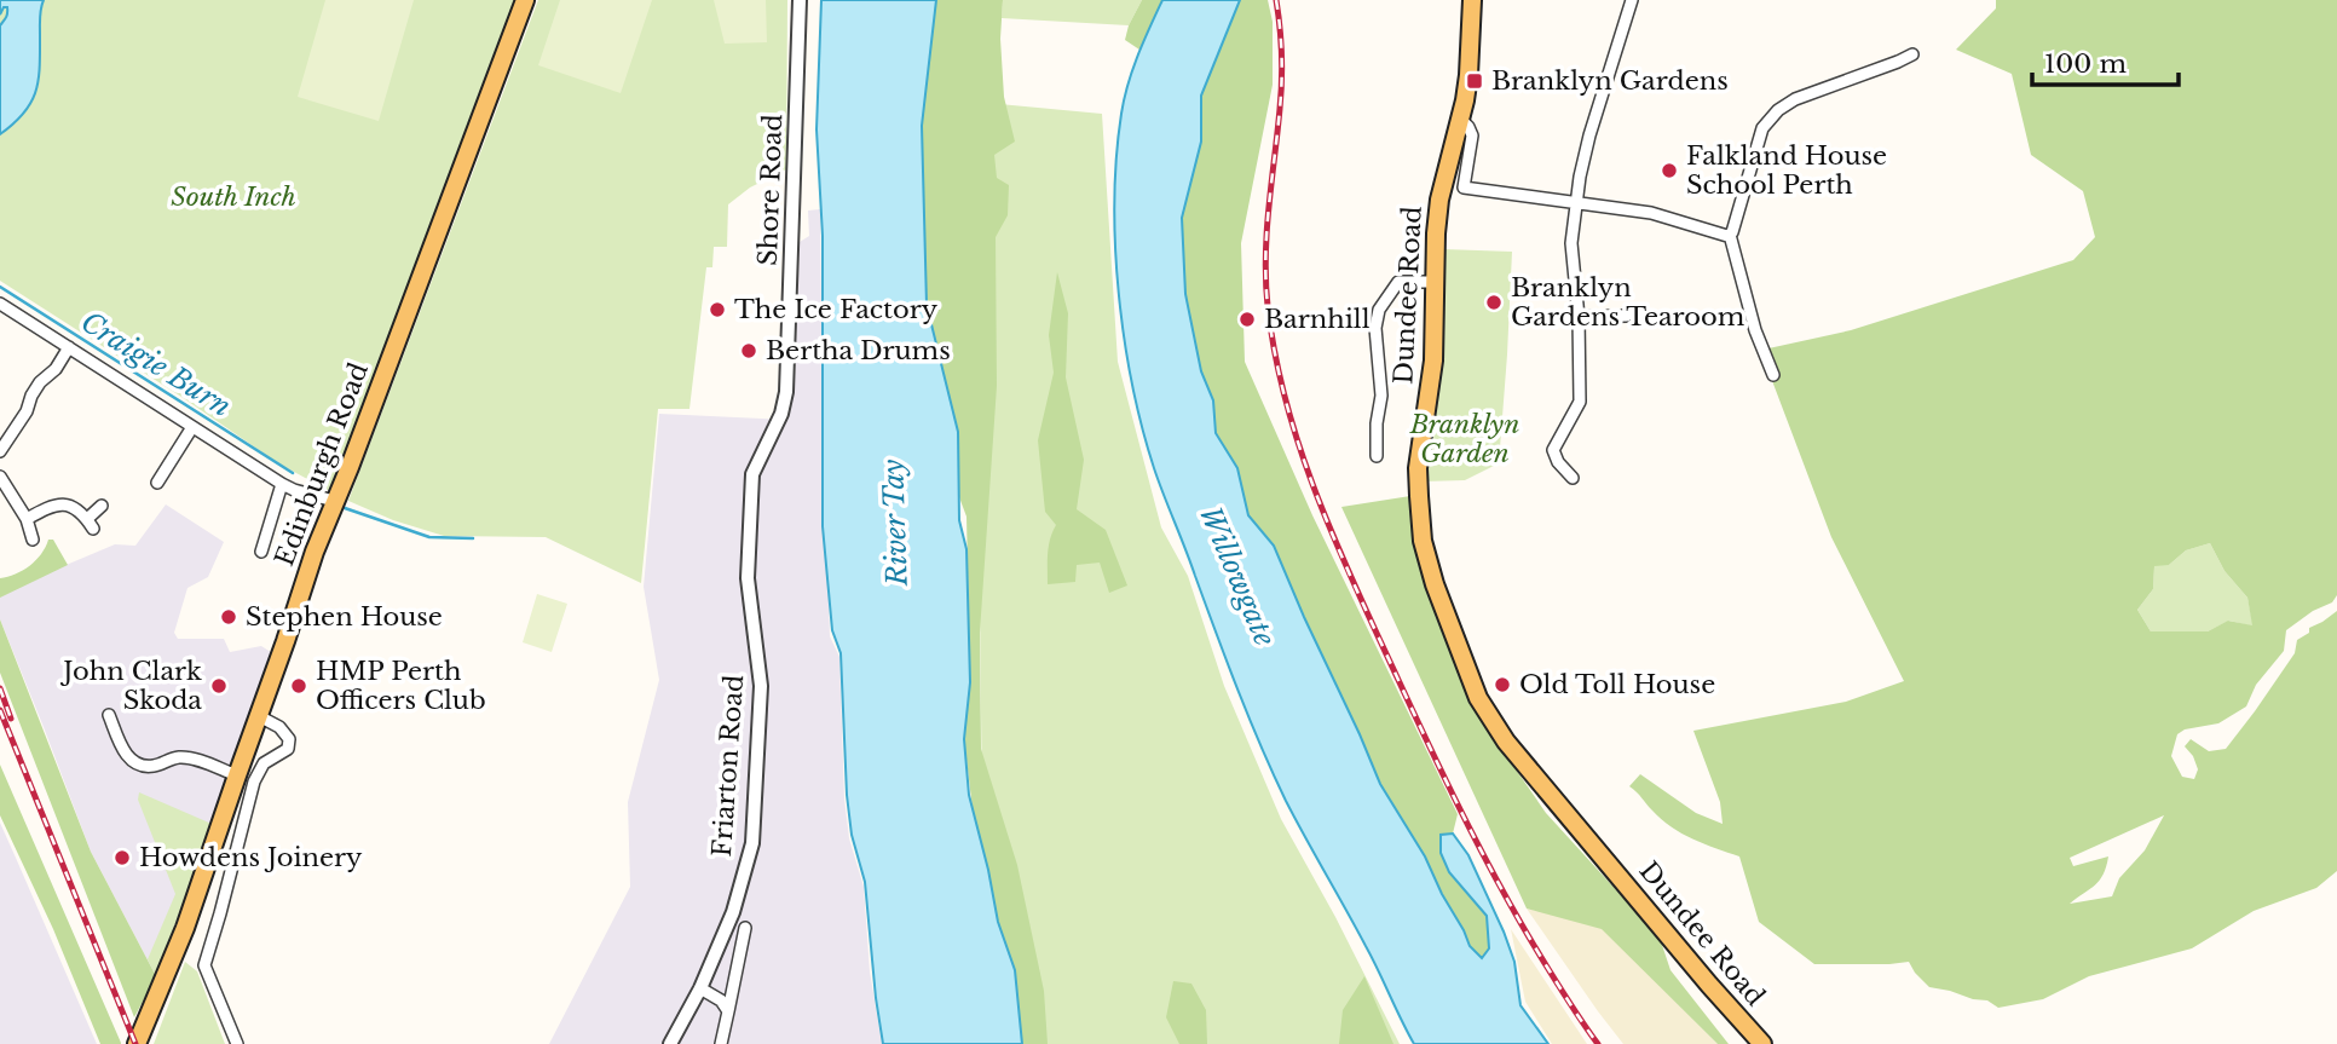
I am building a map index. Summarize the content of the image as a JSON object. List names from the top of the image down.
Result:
{
  "streets": {
    "main road": ["Dundee Road", "Edinburgh Road"],
    "street": ["Shore Road", "Friarton Road"]
  },
  "crossings": [
    ["Shore Road", "Friarton Road"]
  ],
  "water": ["Craigie Burn", "River Tay", "Willowgate"],
  "parks": ["South Inch", "Branklyn Garden"],
  "places": {
    "transit": ["Branklyn Gardens"],
    "other": [
      "Falkland House School Perth",
      "Branklyn Gardens Tearoom",
      "The Ice Factory",
      "Barnhill",
      "Bertha Drums",
      "Stephen House",
      "Old Toll House",
      "John Clark Skoda",
      "HMP Perth Officers Club",
      "Howdens Joinery"
    ]
  },
  "scale_bar": "100 m"
}
